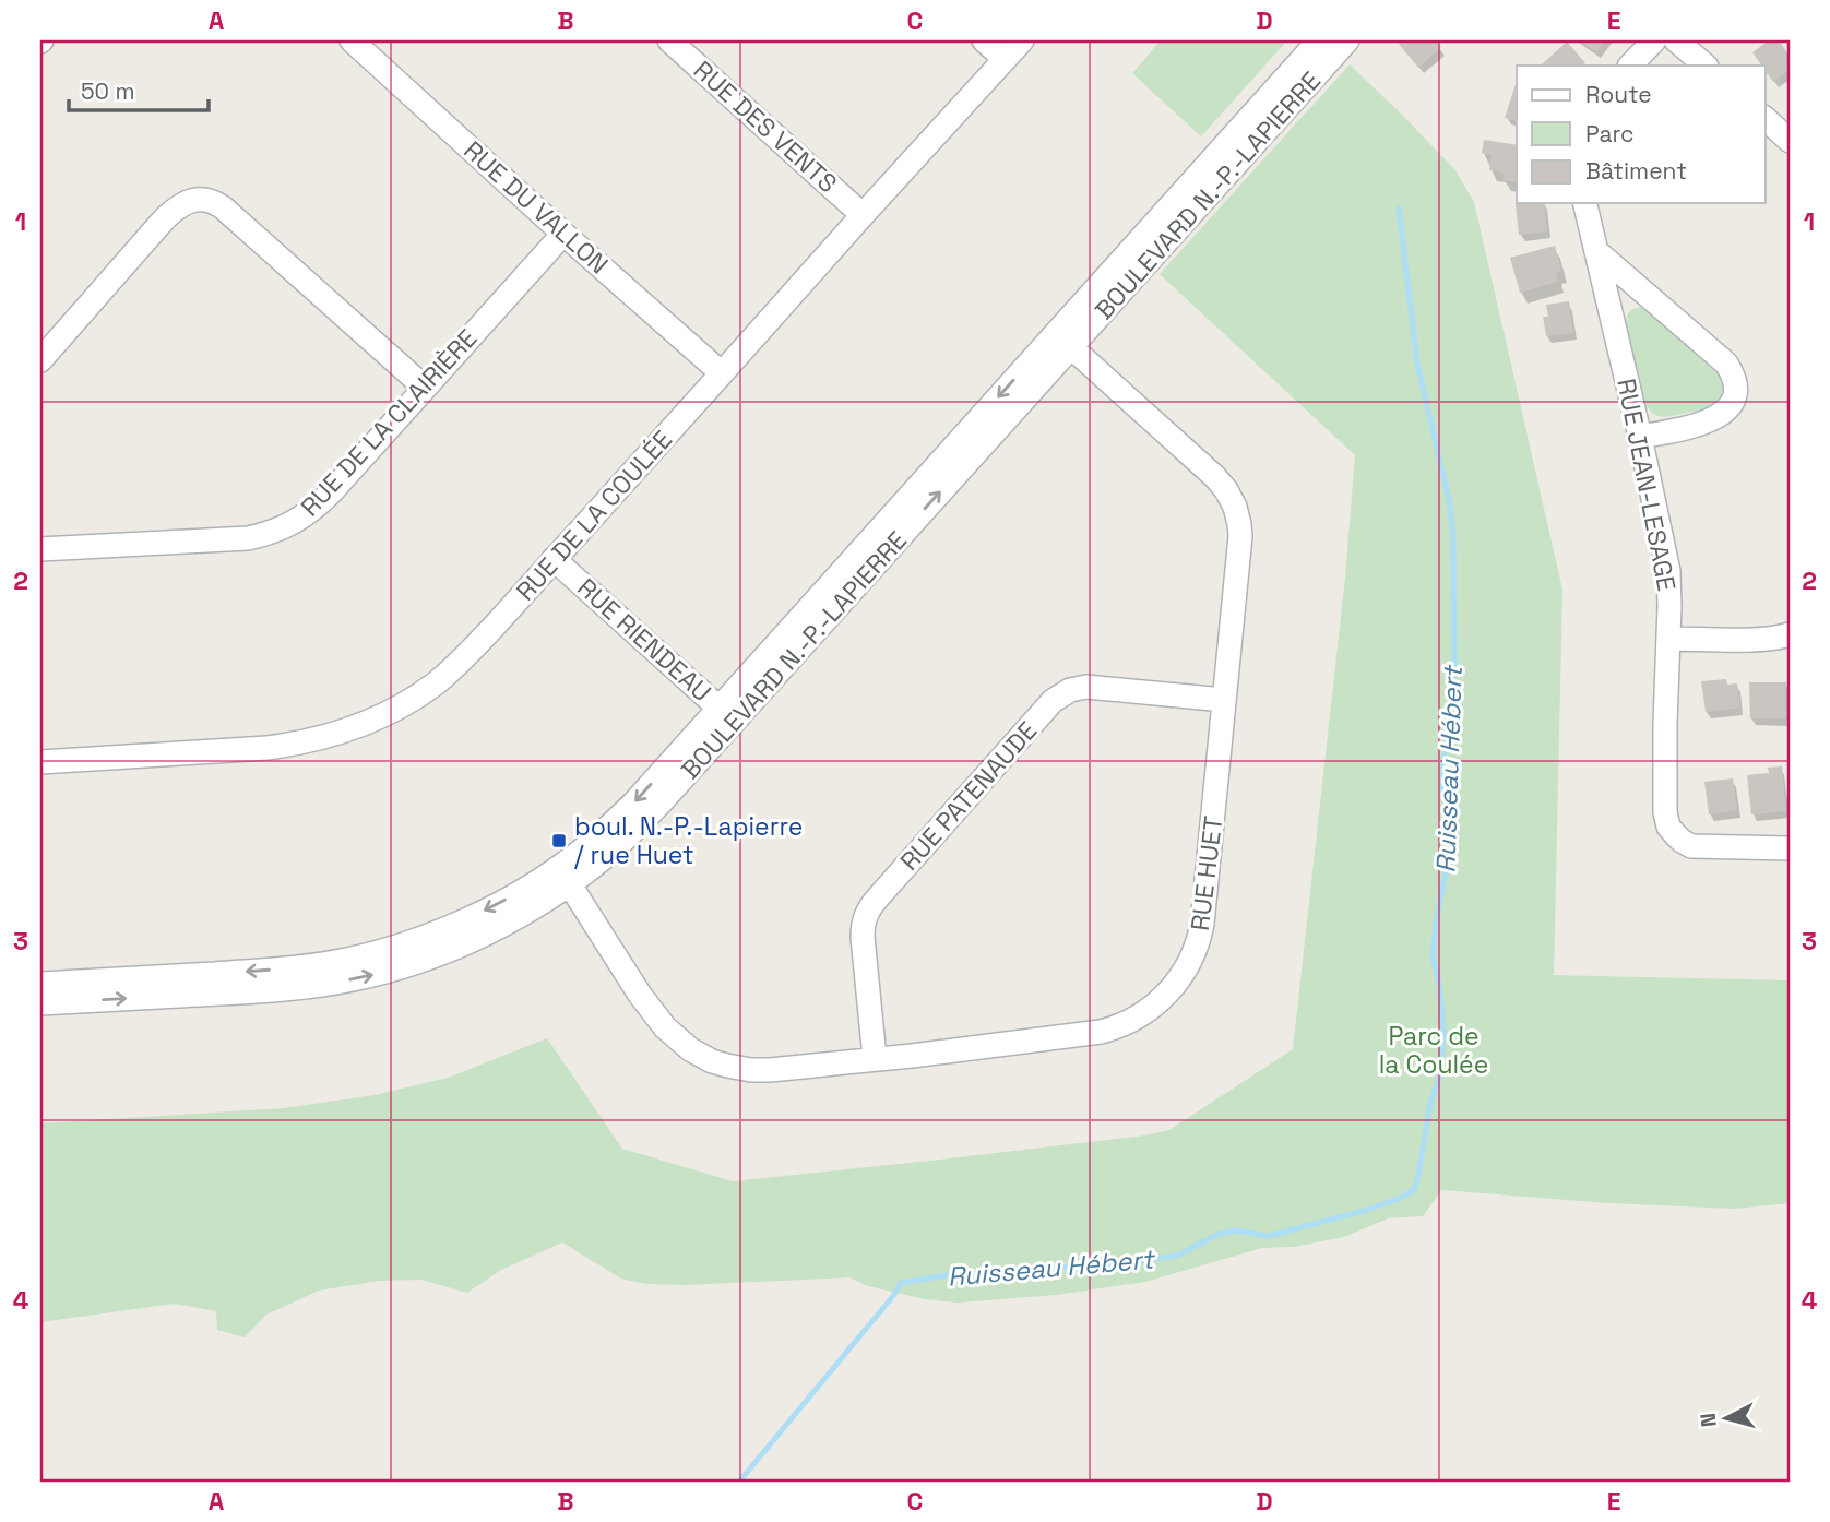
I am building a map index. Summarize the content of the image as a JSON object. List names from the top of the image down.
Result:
{
  "streets": {
    "street": [
      "RUE DES VENTS",
      "BOULEVARD N.-P.-LAPIERRE",
      "RUE DU VALLON",
      "RUE DE LA CLAIRIÈRE",
      "RUE JEAN-LESAGE",
      "RUE DE LA COULÉE",
      "RUE RIENDEAU",
      "RUE PATENAUDE",
      "RUE HUET"
    ]
  },
  "crossings": [
    ["RUE DES VENTS", "RUE DE LA COULÉE"],
    ["BOULEVARD N.-P.-LAPIERRE", "RUE RIENDEAU"],
    ["BOULEVARD N.-P.-LAPIERRE", "RUE HUET"],
    ["RUE DU VALLON", "RUE DE LA CLAIRIÈRE"],
    ["RUE DU VALLON", "RUE DE LA COULÉE"],
    ["RUE DE LA COULÉE", "RUE RIENDEAU"],
    ["RUE PATENAUDE", "RUE HUET"]
  ],
  "water": ["Ruisseau Hébert"],
  "parks": ["Parc de la Coulée"],
  "places": {
    "transit": ["boul. N.-P.-Lapierre / rue Huet"]
  },
  "legend": ["Route", "Parc", "Bâtiment"],
  "scale_bar": "50 m",
  "north": "left",
  "grid": {
    "columns": [
      "A",
      "B",
      "C",
      "D",
      "E"
    ],
    "rows": [
      "1",
      "2",
      "3",
      "4"
    ]
  }
}
